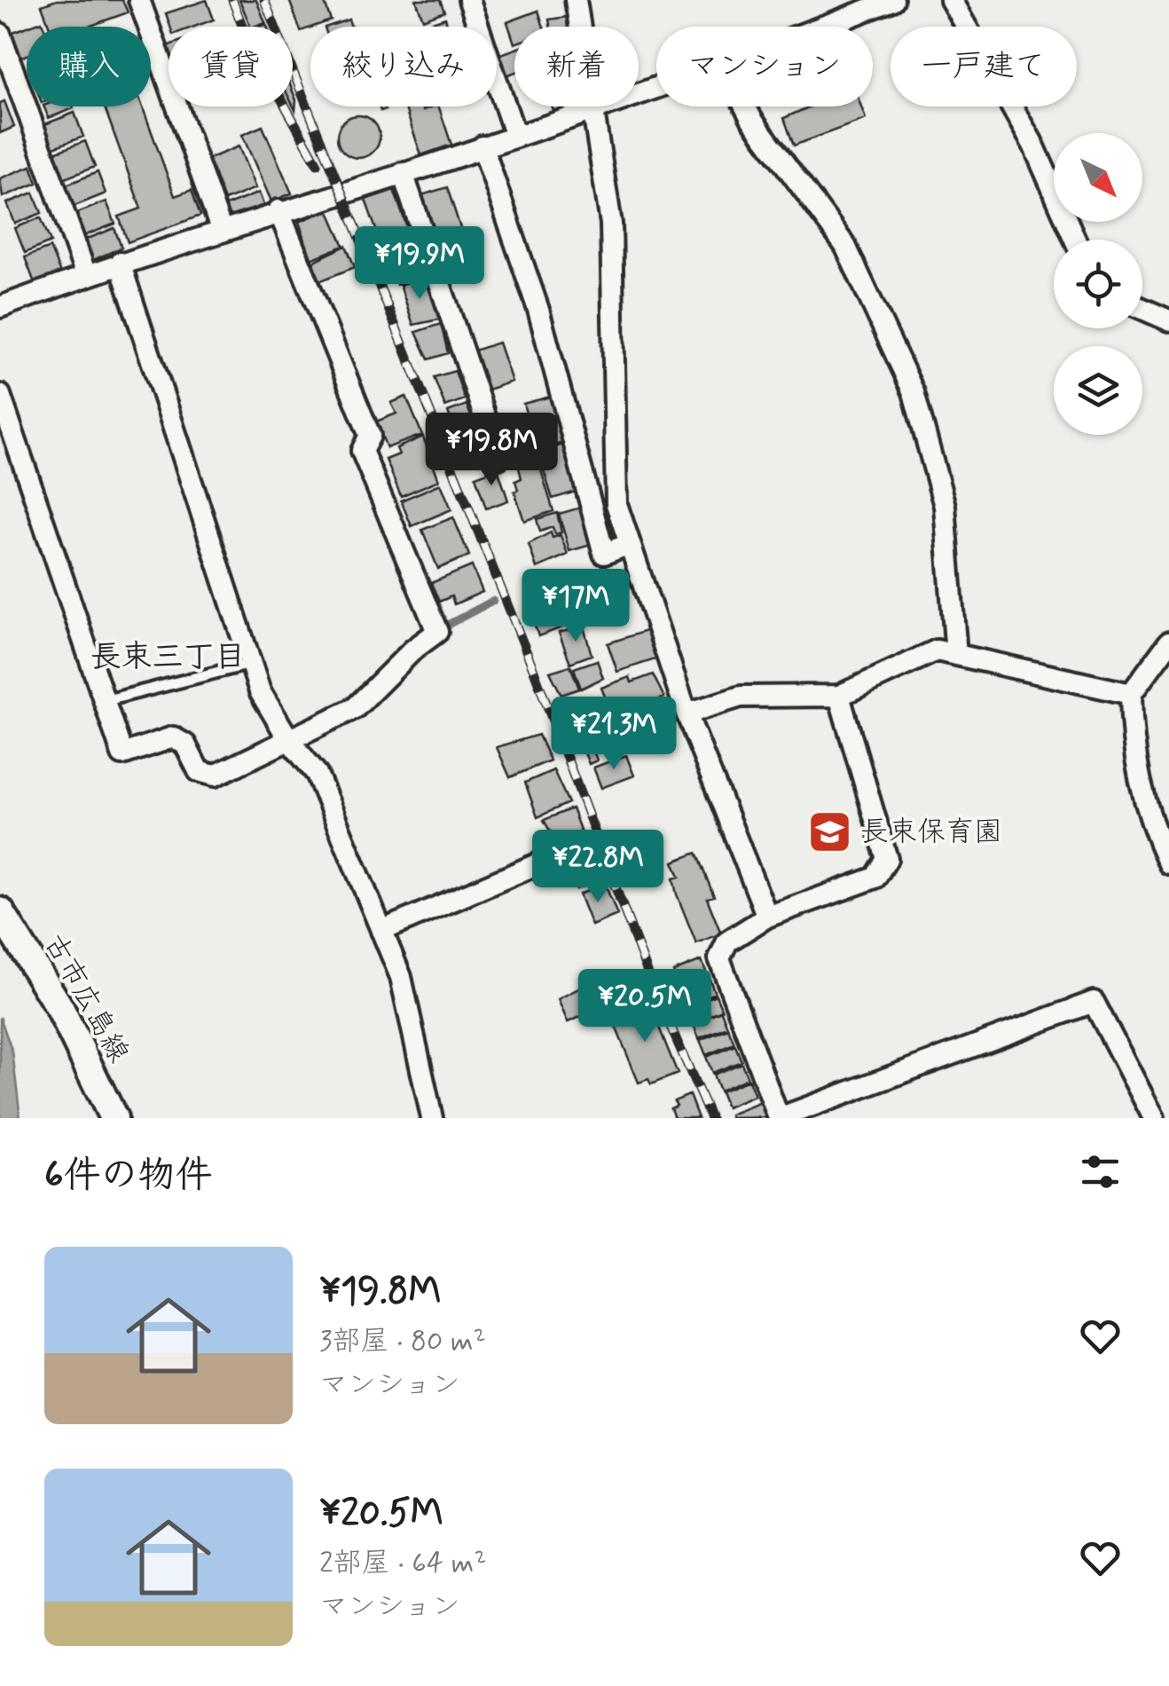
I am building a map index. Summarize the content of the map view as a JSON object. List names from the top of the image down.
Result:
{
  "streets": {
    "main road": ["古市広島線"]
  },
  "districts": ["長束三丁目"],
  "places": {
    "school or university": ["長束保育園"]
  },
  "north": "bottom right",
  "page": {
    "chip": [
      "購入",
      "賃貸",
      "絞り込み",
      "新着",
      "マンション",
      "一戸建て"
    ],
    "price": [
      "¥19.9M",
      "¥19.8M",
      "¥17M",
      "¥21.3M",
      "¥22.8M",
      "¥20.5M"
    ],
    "heading": "6件の物件",
    "list": [
      {
        "name": "¥19.8M",
        "note": "3部屋 · 80 m² · マンション"
      },
      {
        "name": "¥20.5M",
        "note": "2部屋 · 64 m² · マンション"
      }
    ]
  }
}
